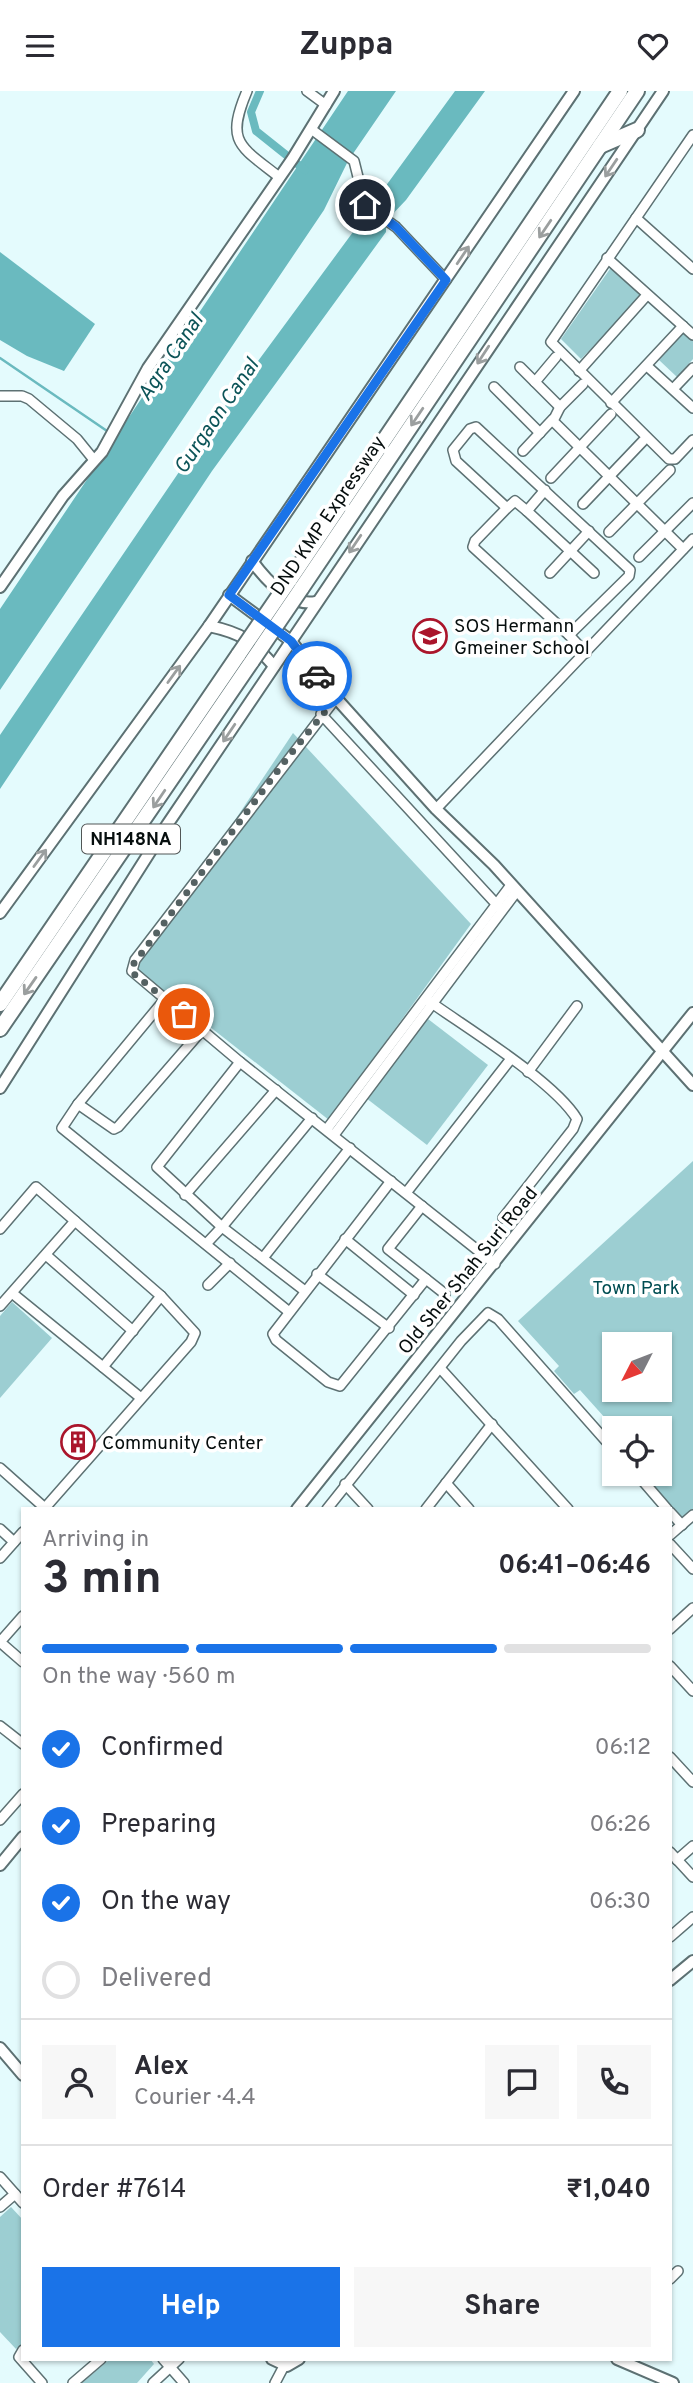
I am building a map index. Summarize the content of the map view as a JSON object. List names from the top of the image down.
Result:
{
  "streets": {
    "highway": ["DND KMP Expressway", "NH148NA"],
    "street": ["Old Sher Shah Suri Road"]
  },
  "water": ["Agra Canal", "Gurgaon Canal"],
  "parks": ["Town Park"],
  "places": {
    "school or university": ["SOS Hermann Gmeiner School"],
    "building": ["Community Center"]
  },
  "north": "bottom left",
  "page": {
    "header": "Zuppa",
    "heading": ["3 min", "Arriving in", "06:41–06:46"],
    "panel": [
      "Alex",
      "Courier · 4.4",
      "Order #7614",
      "₹1,040"
    ],
    "bar": "On the way · 560 m",
    "list": [
      ["Confirmed", "06:12"],
      ["Preparing", "06:26"],
      ["On the way", "06:30"],
      "Delivered"
    ],
    "buttons": ["Help", "Share"]
  }
}
